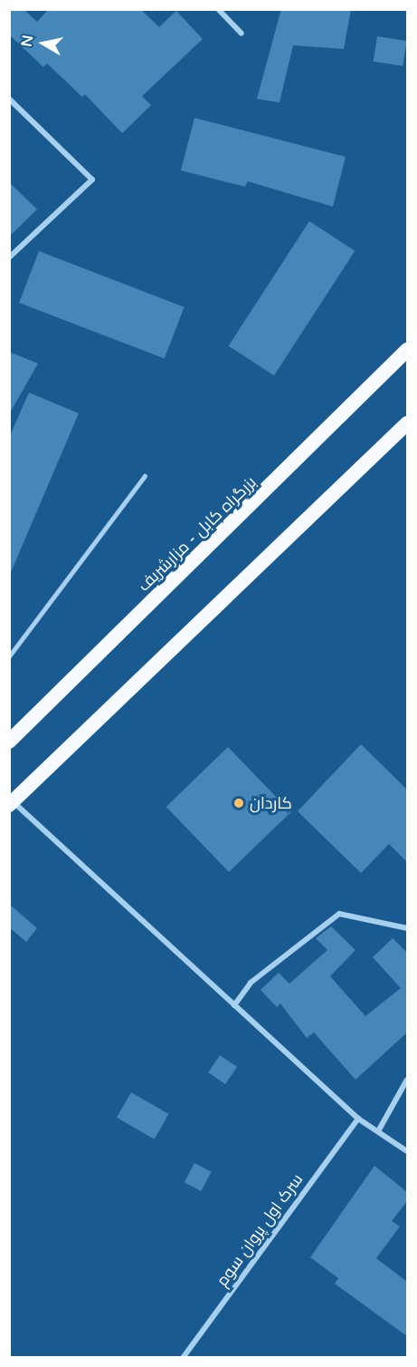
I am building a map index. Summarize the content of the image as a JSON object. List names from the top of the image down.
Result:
{
  "streets": {
    "highway": ["بزرگراه کابل - مزارشریف"],
    "street": ["سرک اول پروان سوم"]
  },
  "places": ["کاردان"],
  "north": "left"
}
